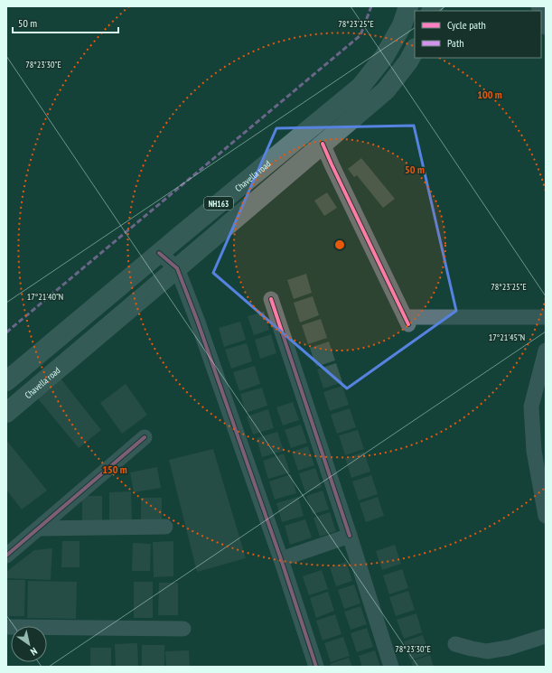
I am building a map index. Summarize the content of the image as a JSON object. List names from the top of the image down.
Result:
{
  "streets": {
    "highway": ["Chavella road", "NH163"]
  },
  "legend": ["Cycle path", "Path"],
  "scale_bar": "50 m",
  "north": "bottom right",
  "coordinates": [
    "78°23'25\"E",
    "78°23'30\"E",
    "17°21'40\"N",
    "17°21'45\"N"
  ],
  "rings": ["100 m", "50 m", "150 m"]
}
